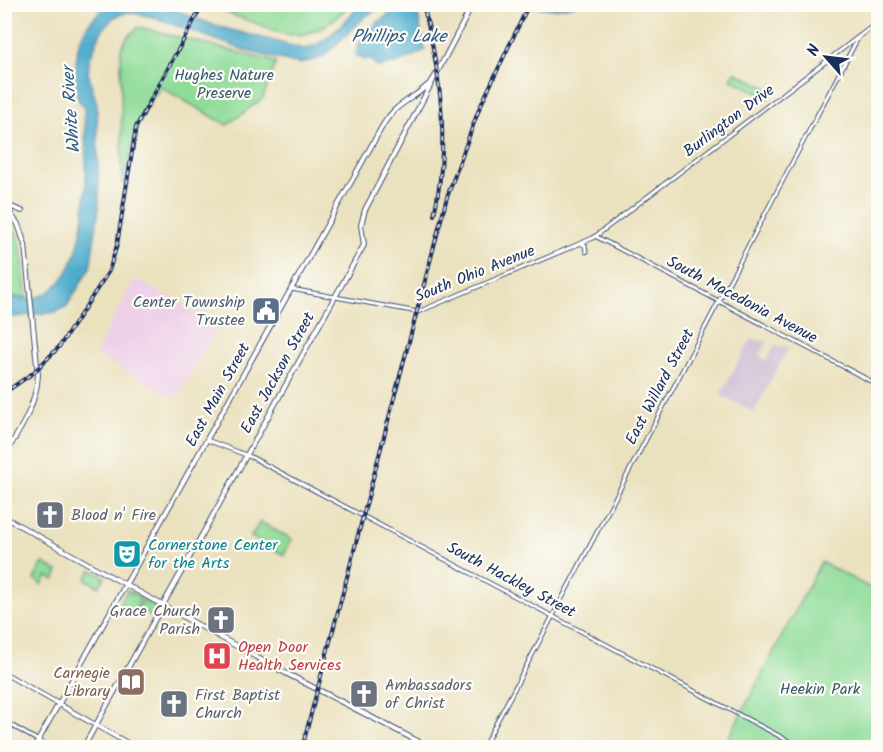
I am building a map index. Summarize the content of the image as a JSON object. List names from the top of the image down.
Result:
{
  "streets": {
    "main road": ["East Jackson Street", "East Main Street"],
    "street": [
      "Burlington Drive",
      "South Ohio Avenue",
      "South Macedonia Avenue",
      "East Willard Street",
      "South Hackley Street"
    ]
  },
  "crossings": [
    ["Burlington Drive", "South Ohio Avenue"],
    ["Burlington Drive", "South Macedonia Avenue"],
    ["Burlington Drive", "East Willard Street"],
    ["South Ohio Avenue", "South Macedonia Avenue"],
    ["South Ohio Avenue", "East Jackson Street"],
    ["South Ohio Avenue", "East Main Street"],
    ["South Macedonia Avenue", "East Willard Street"],
    ["East Jackson Street", "East Main Street"],
    ["East Jackson Street", "South Hackley Street"],
    ["East Willard Street", "South Hackley Street"],
    ["East Main Street", "South Hackley Street"]
  ],
  "water": ["Phillips Lake", "White River"],
  "parks": ["Hughes Nature Preserve", "Heekin Park"],
  "places": {
    "public building": ["Center Township Trustee"],
    "church": [
      "Blood n' Fire",
      "Grace Church Parish",
      "Ambassadors of Christ",
      "First Baptist Church"
    ],
    "theatre": ["Cornerstone Center for the Arts"],
    "hospital": ["Open Door Health Services"],
    "library": ["Carnegie Library"]
  },
  "north": "top left"
}
